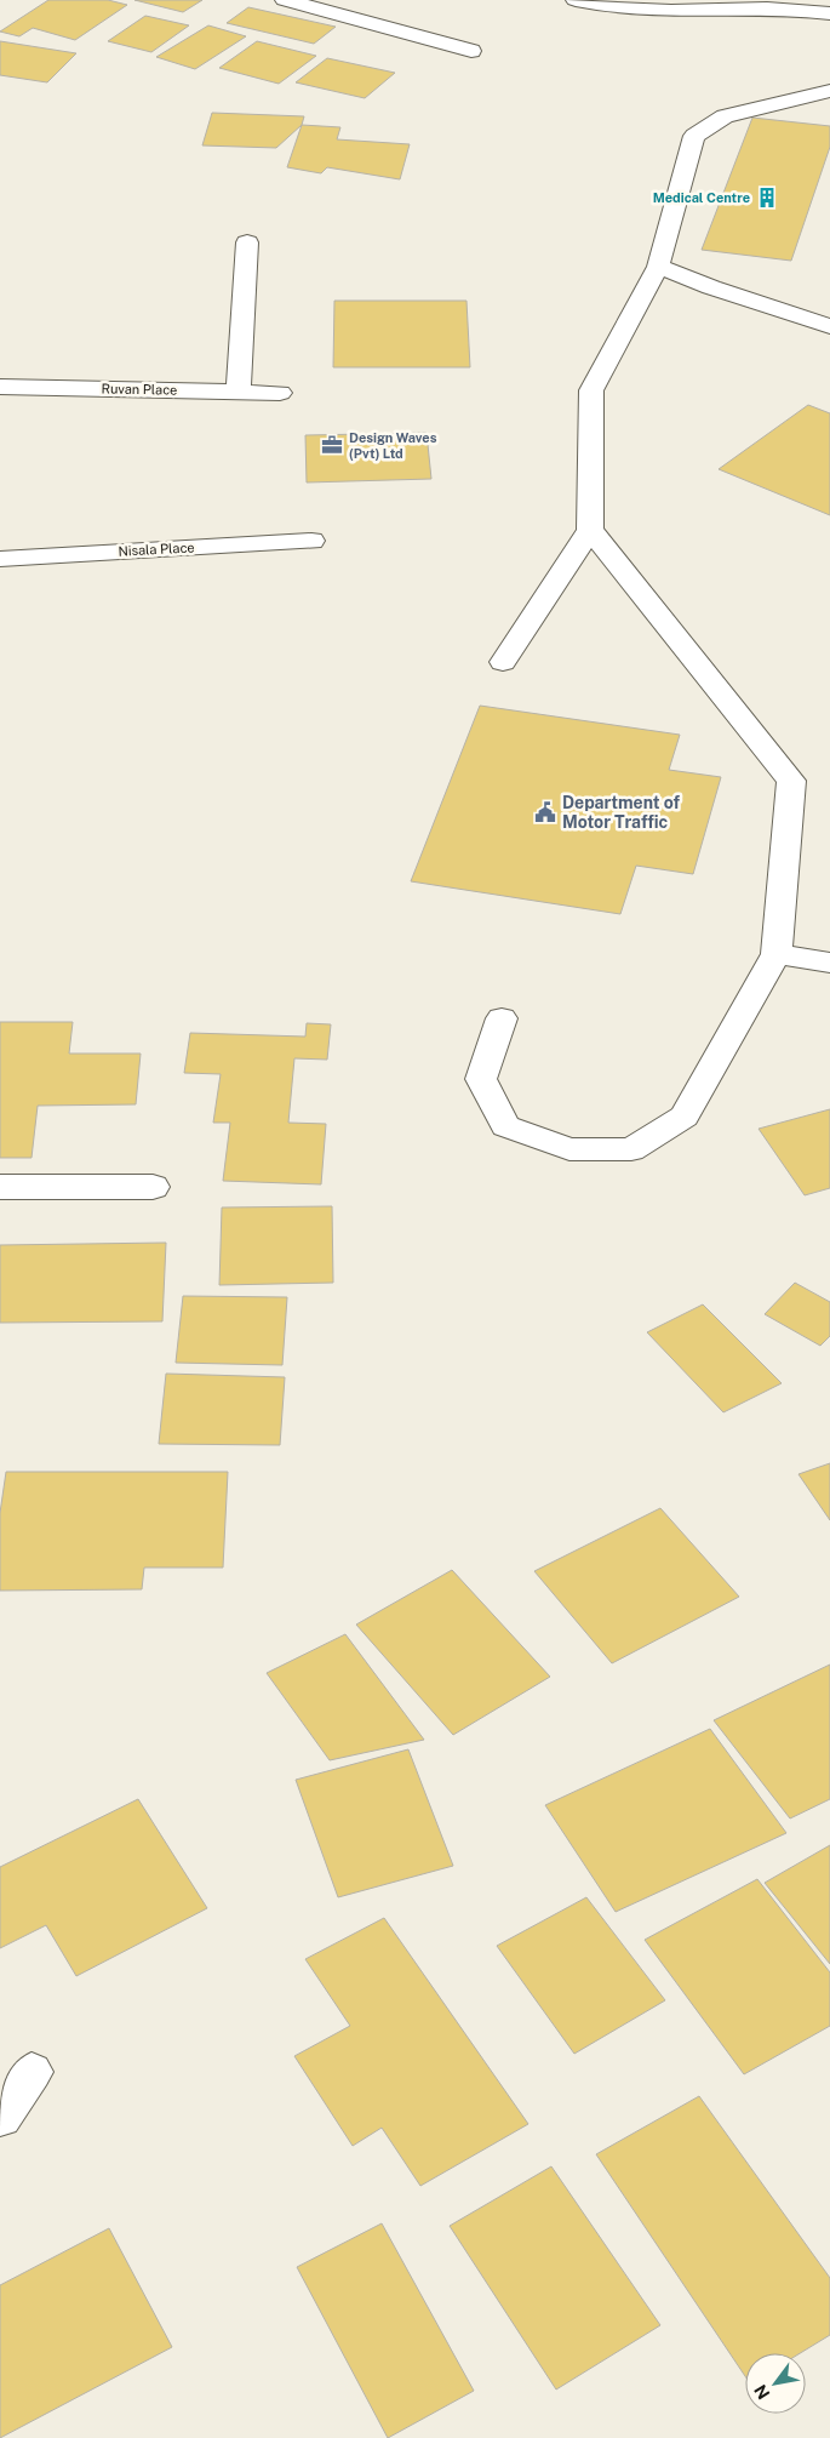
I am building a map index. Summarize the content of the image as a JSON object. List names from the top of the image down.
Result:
{
  "streets": {
    "street": ["Ruvan Place", "Nisala Place"]
  },
  "places": {
    "building": ["Medical Centre"],
    "office": ["Design Waves (Pvt) Ltd"],
    "public building": ["Department of Motor Traffic"]
  },
  "north": "bottom left"
}
